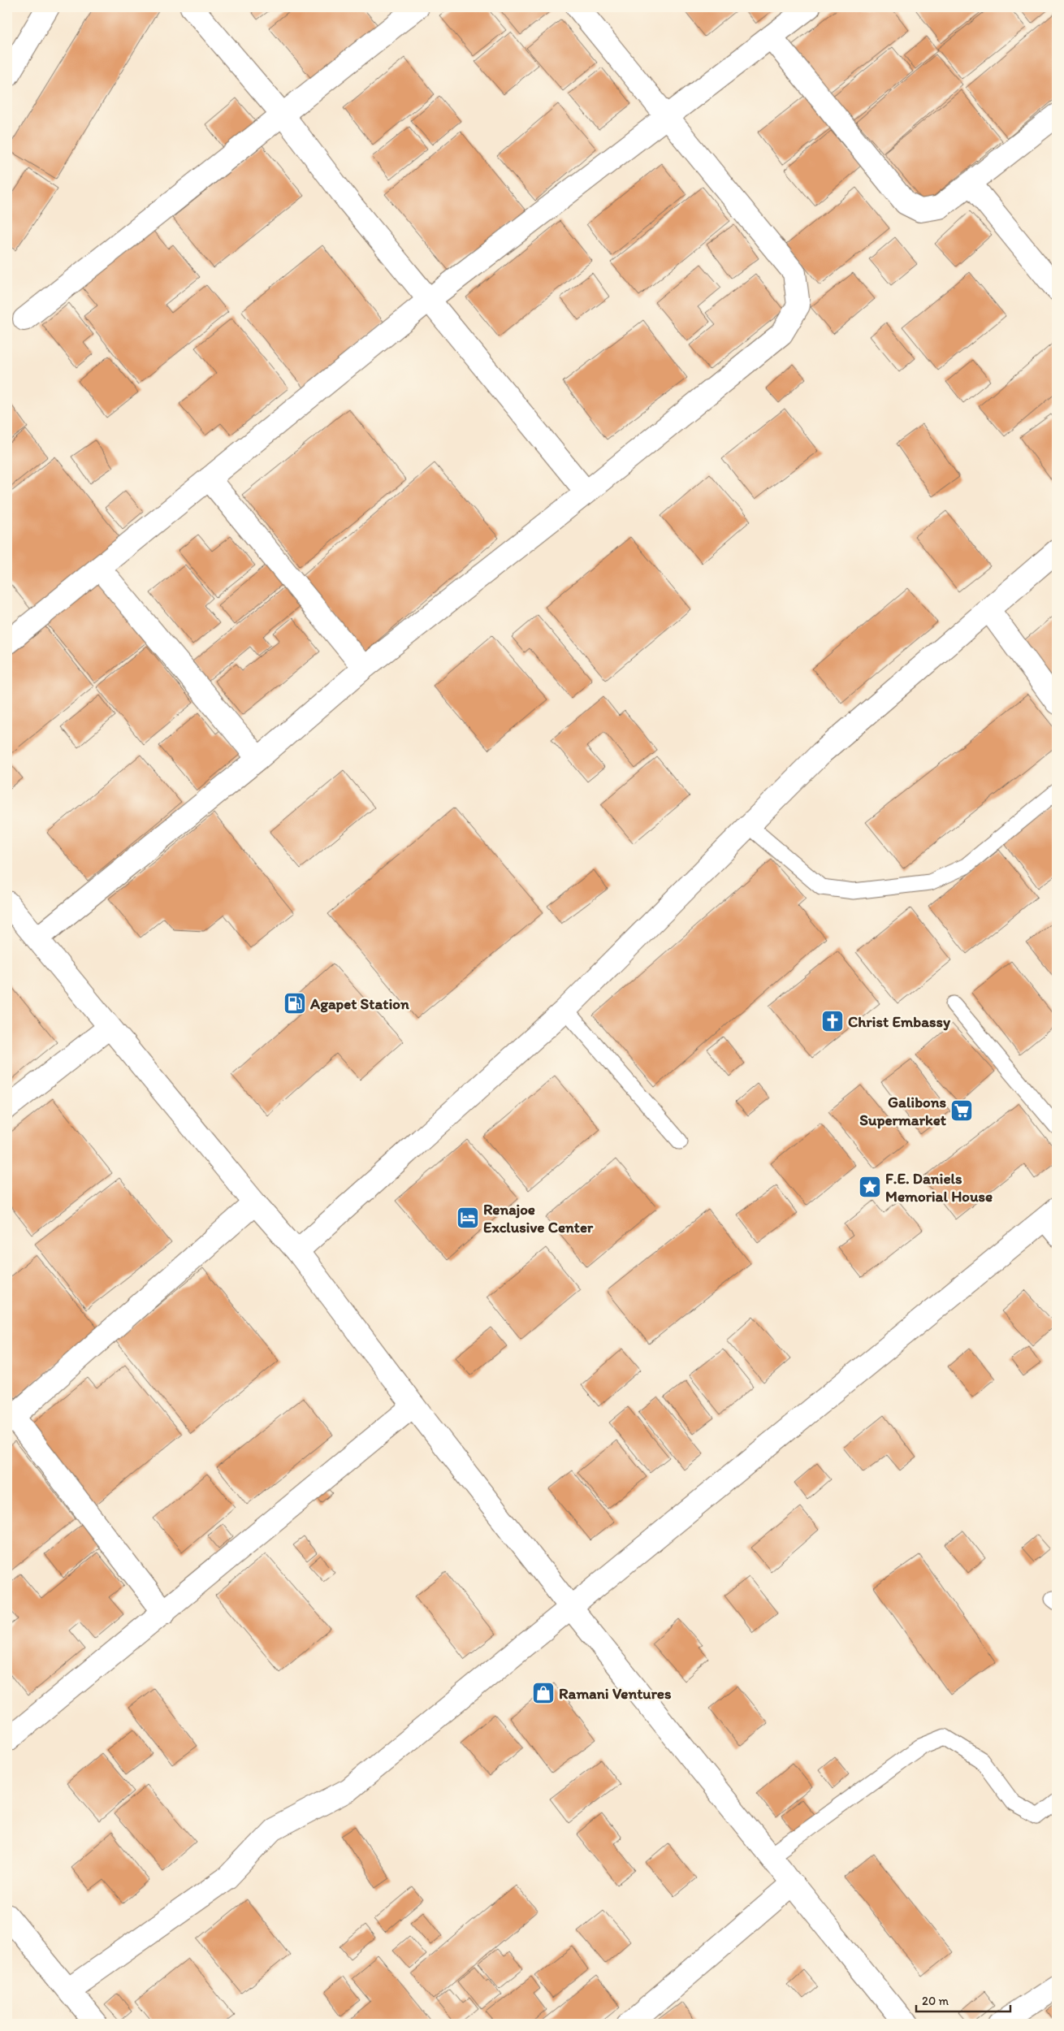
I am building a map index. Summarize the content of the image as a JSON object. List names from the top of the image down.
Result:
{
  "places": {
    "fuel station": ["Agapet Station"],
    "church": ["Christ Embassy"],
    "supermarket": ["Galibons Supermarket"],
    "place": ["F.E. Daniels Memorial House"],
    "hotel": ["Renajoe Exclusive Center"],
    "shop": ["Ramani Ventures"]
  },
  "scale_bar": "20 m"
}
